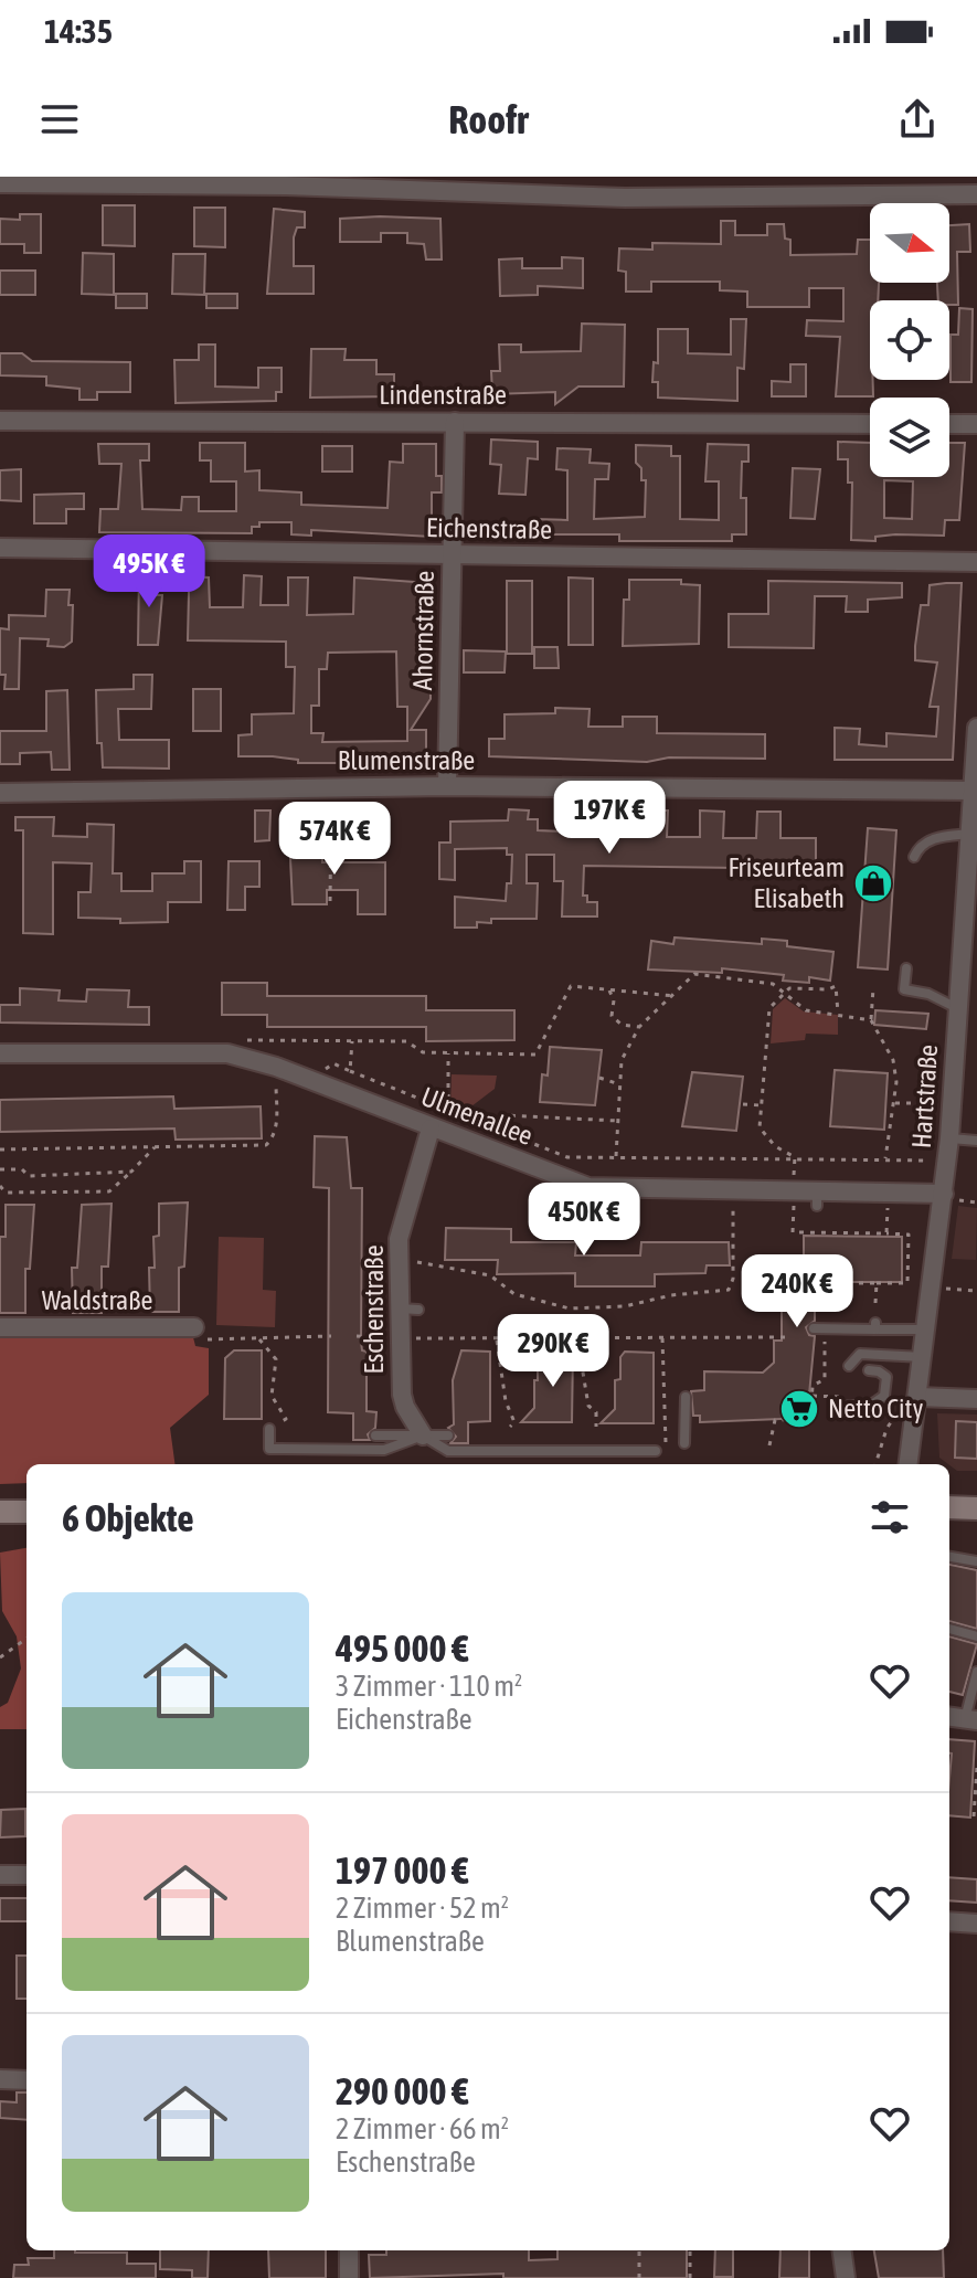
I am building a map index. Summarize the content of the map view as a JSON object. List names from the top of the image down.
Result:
{
  "streets": {
    "street": [
      "Lindenstraße",
      "Eichenstraße",
      "Ahornstraße",
      "Blumenstraße",
      "Hartstraße",
      "Ulmenallee",
      "Waldstraße",
      "Eschenstraße"
    ]
  },
  "crossings": [
    ["Lindenstraße", "Ahornstraße"],
    ["Eichenstraße", "Ahornstraße"],
    ["Ahornstraße", "Blumenstraße"],
    ["Blumenstraße", "Hartstraße"],
    ["Hartstraße", "Ulmenallee"],
    ["Ulmenallee", "Eschenstraße"]
  ],
  "places": {
    "shop": ["Friseurteam Elisabeth"],
    "supermarket": ["Netto City"]
  },
  "north": "right",
  "page": {
    "status": "14:35",
    "header": "Roofr",
    "price": [
      "495K €",
      "197K €",
      "574K €",
      "450K €",
      "240K €",
      "290K €"
    ],
    "heading": "6 Objekte",
    "list": [
      {
        "name": "495 000 €",
        "note": "3 Zimmer · 110 m² · Eichenstraße"
      },
      {
        "name": "197 000 €",
        "note": "2 Zimmer · 52 m² · Blumenstraße"
      },
      {
        "name": "290 000 €",
        "note": "2 Zimmer · 66 m² · Eschenstraße"
      }
    ]
  }
}
